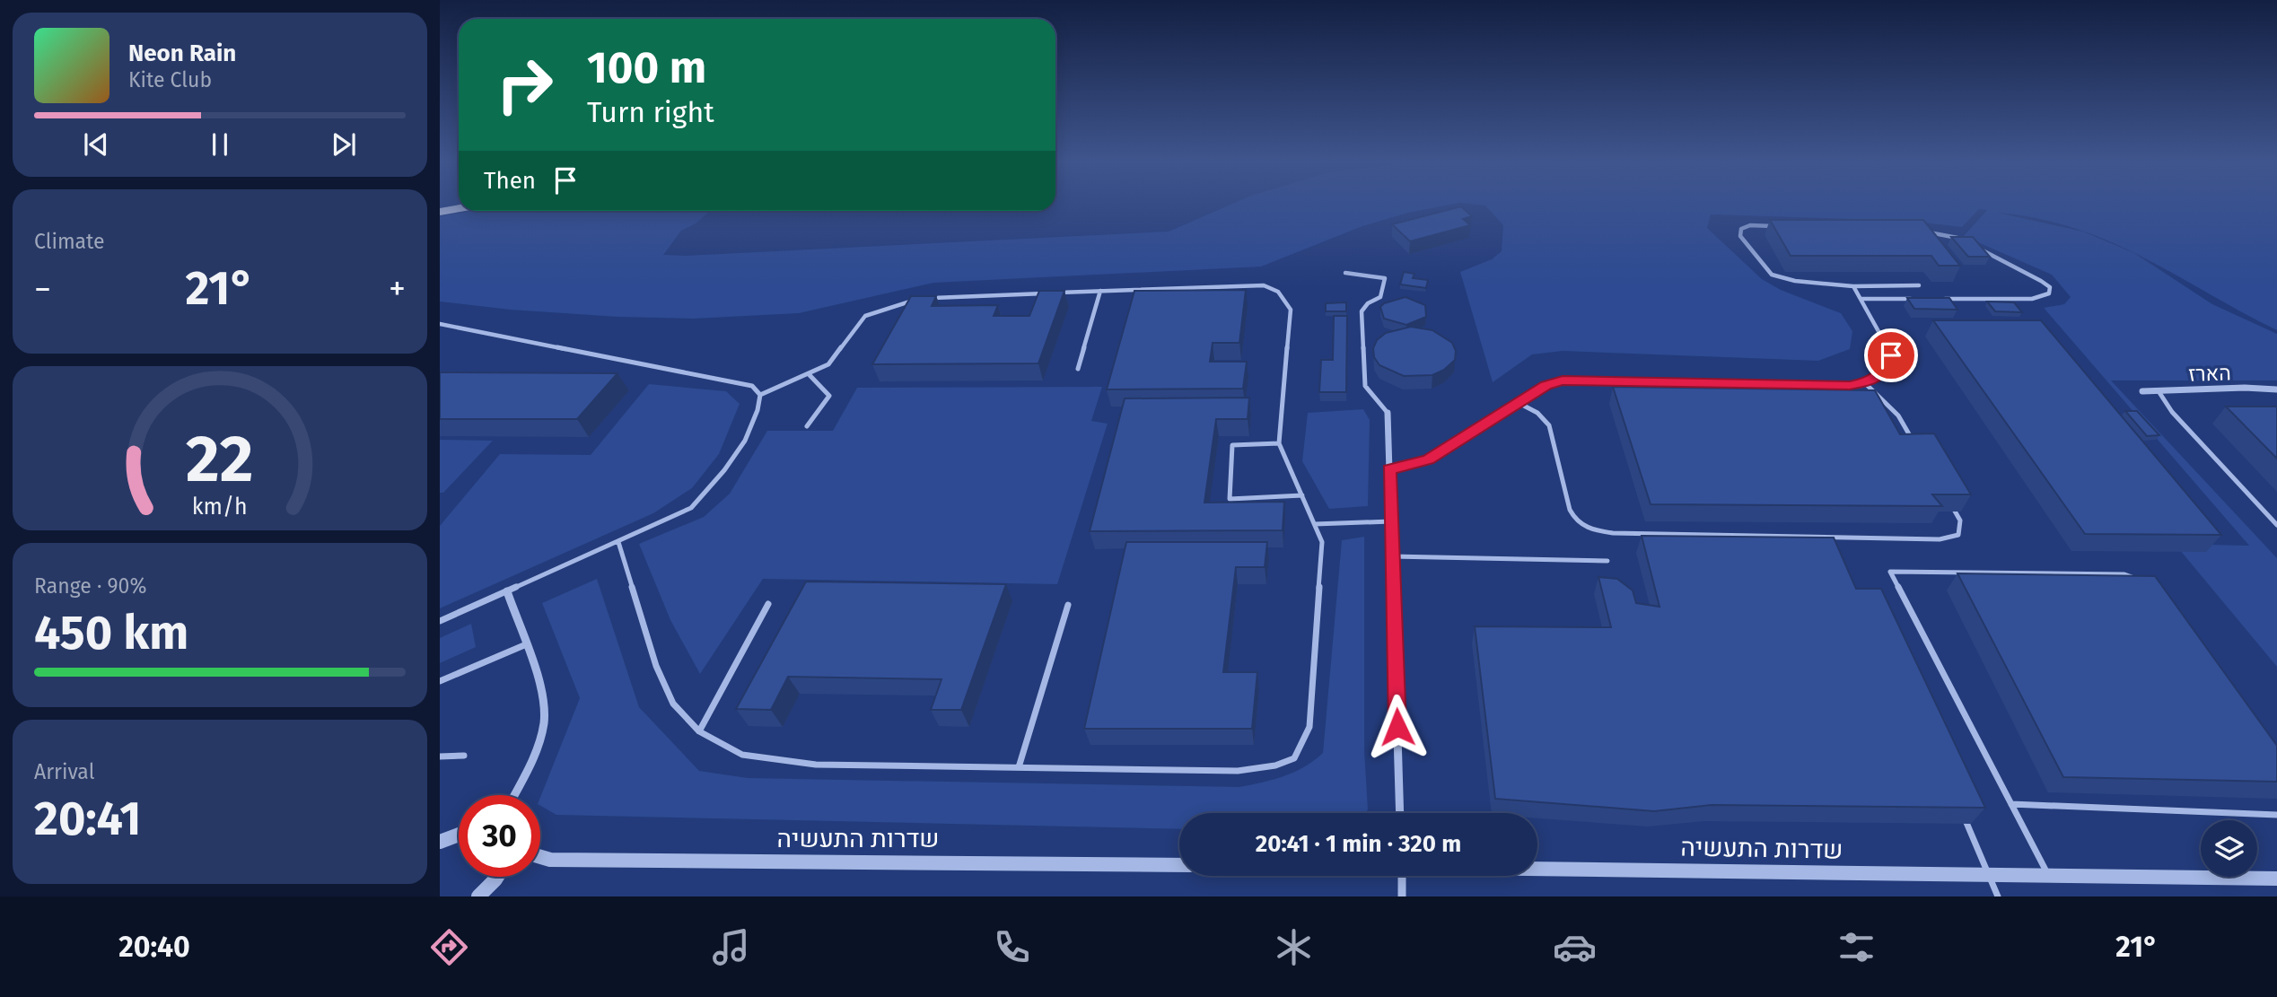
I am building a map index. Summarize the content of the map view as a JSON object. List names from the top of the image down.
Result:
{
  "streets": {
    "street": ["הארז", "שדרות התעשיה"]
  },
  "page": {
    "turn": ["100 m", "Turn right"],
    "song": ["Neon Rain", "Kite Club"],
    "then": "Then",
    "tile": [
      "Climate",
      ["Range · 90%", "450 km"],
      ["Arrival", "20:41"]
    ],
    "heat": ["−", "21°", "+"],
    "limit": "30",
    "trip": "20:41 · 1 min · 320 m",
    "tabs": ["20:40", "21°"],
    "gauge": ["22", "km/h"]
  }
}
